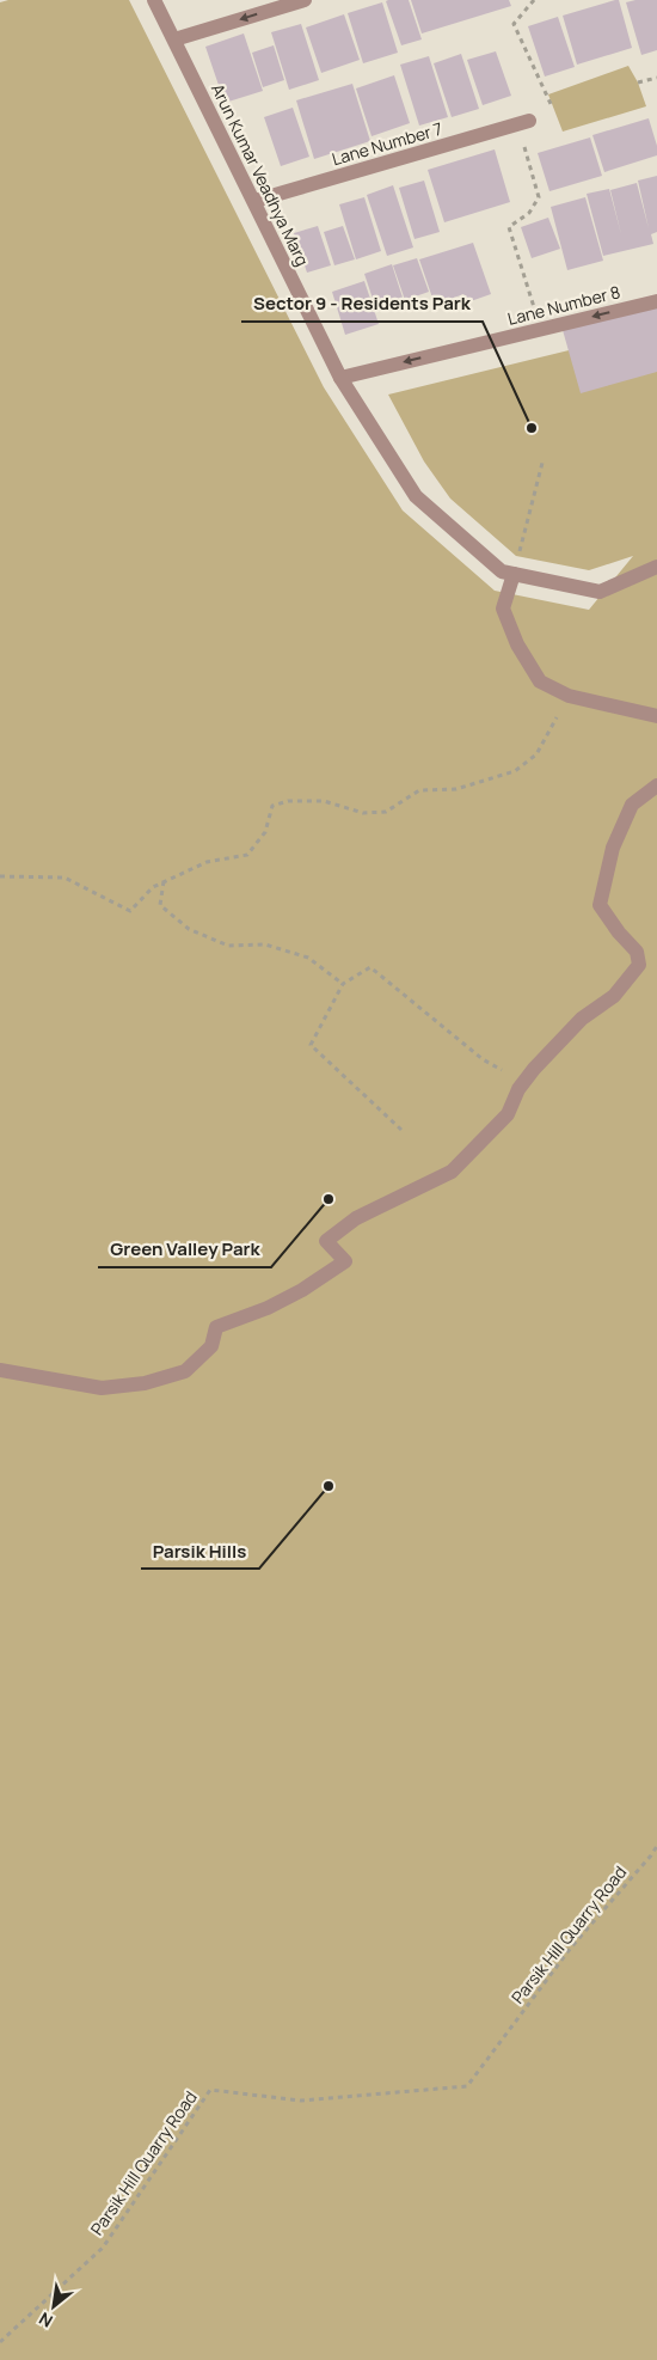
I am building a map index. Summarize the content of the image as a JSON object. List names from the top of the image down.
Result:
{
  "streets": {
    "street": ["Lane Number 7", "Arun Kumar Veadhya Marg", "Lane Number 8"],
    "path": ["Parsik Hill Quarry Road"]
  },
  "crossings": [
    ["Lane Number 7", "Arun Kumar Veadhya Marg"],
    ["Arun Kumar Veadhya Marg", "Lane Number 8"]
  ],
  "one_way": ["Lane Number 8"],
  "places": ["Sector 9 - Residents Park", "Green Valley Park", "Parsik Hills"],
  "north": "bottom left"
}
